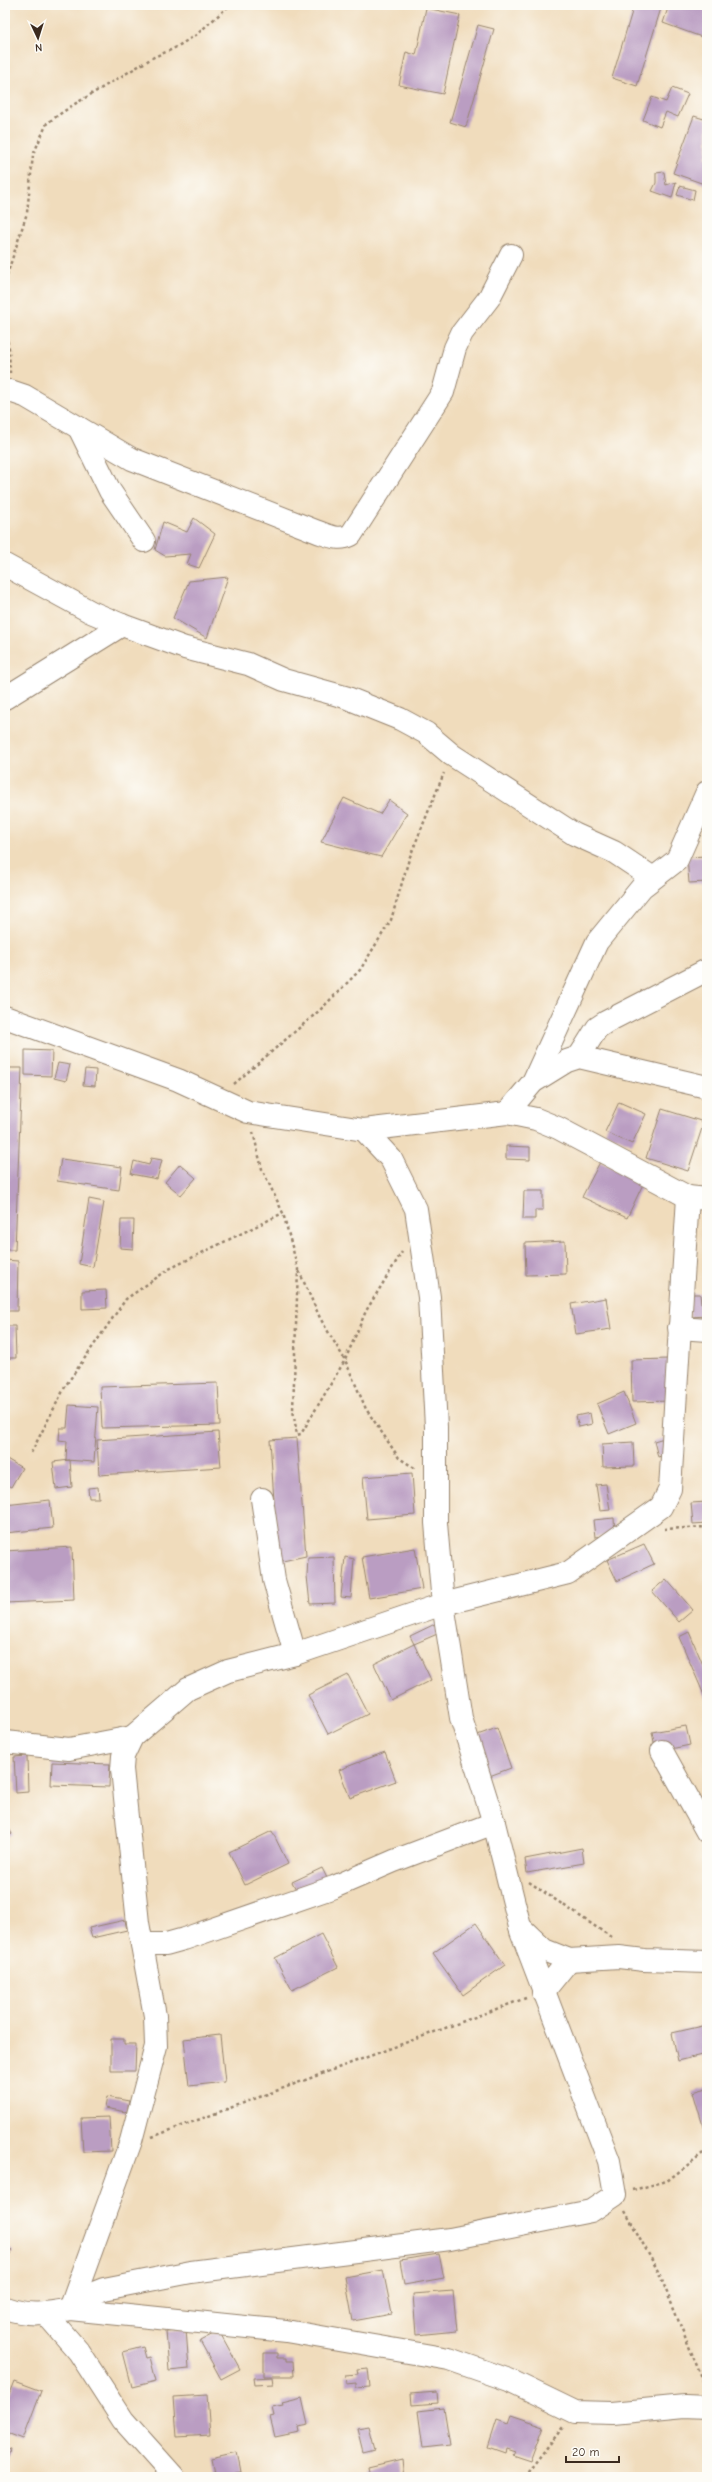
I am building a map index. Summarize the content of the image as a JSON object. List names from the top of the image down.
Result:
{
  "scale_bar": "20 m",
  "north": "bottom"
}
